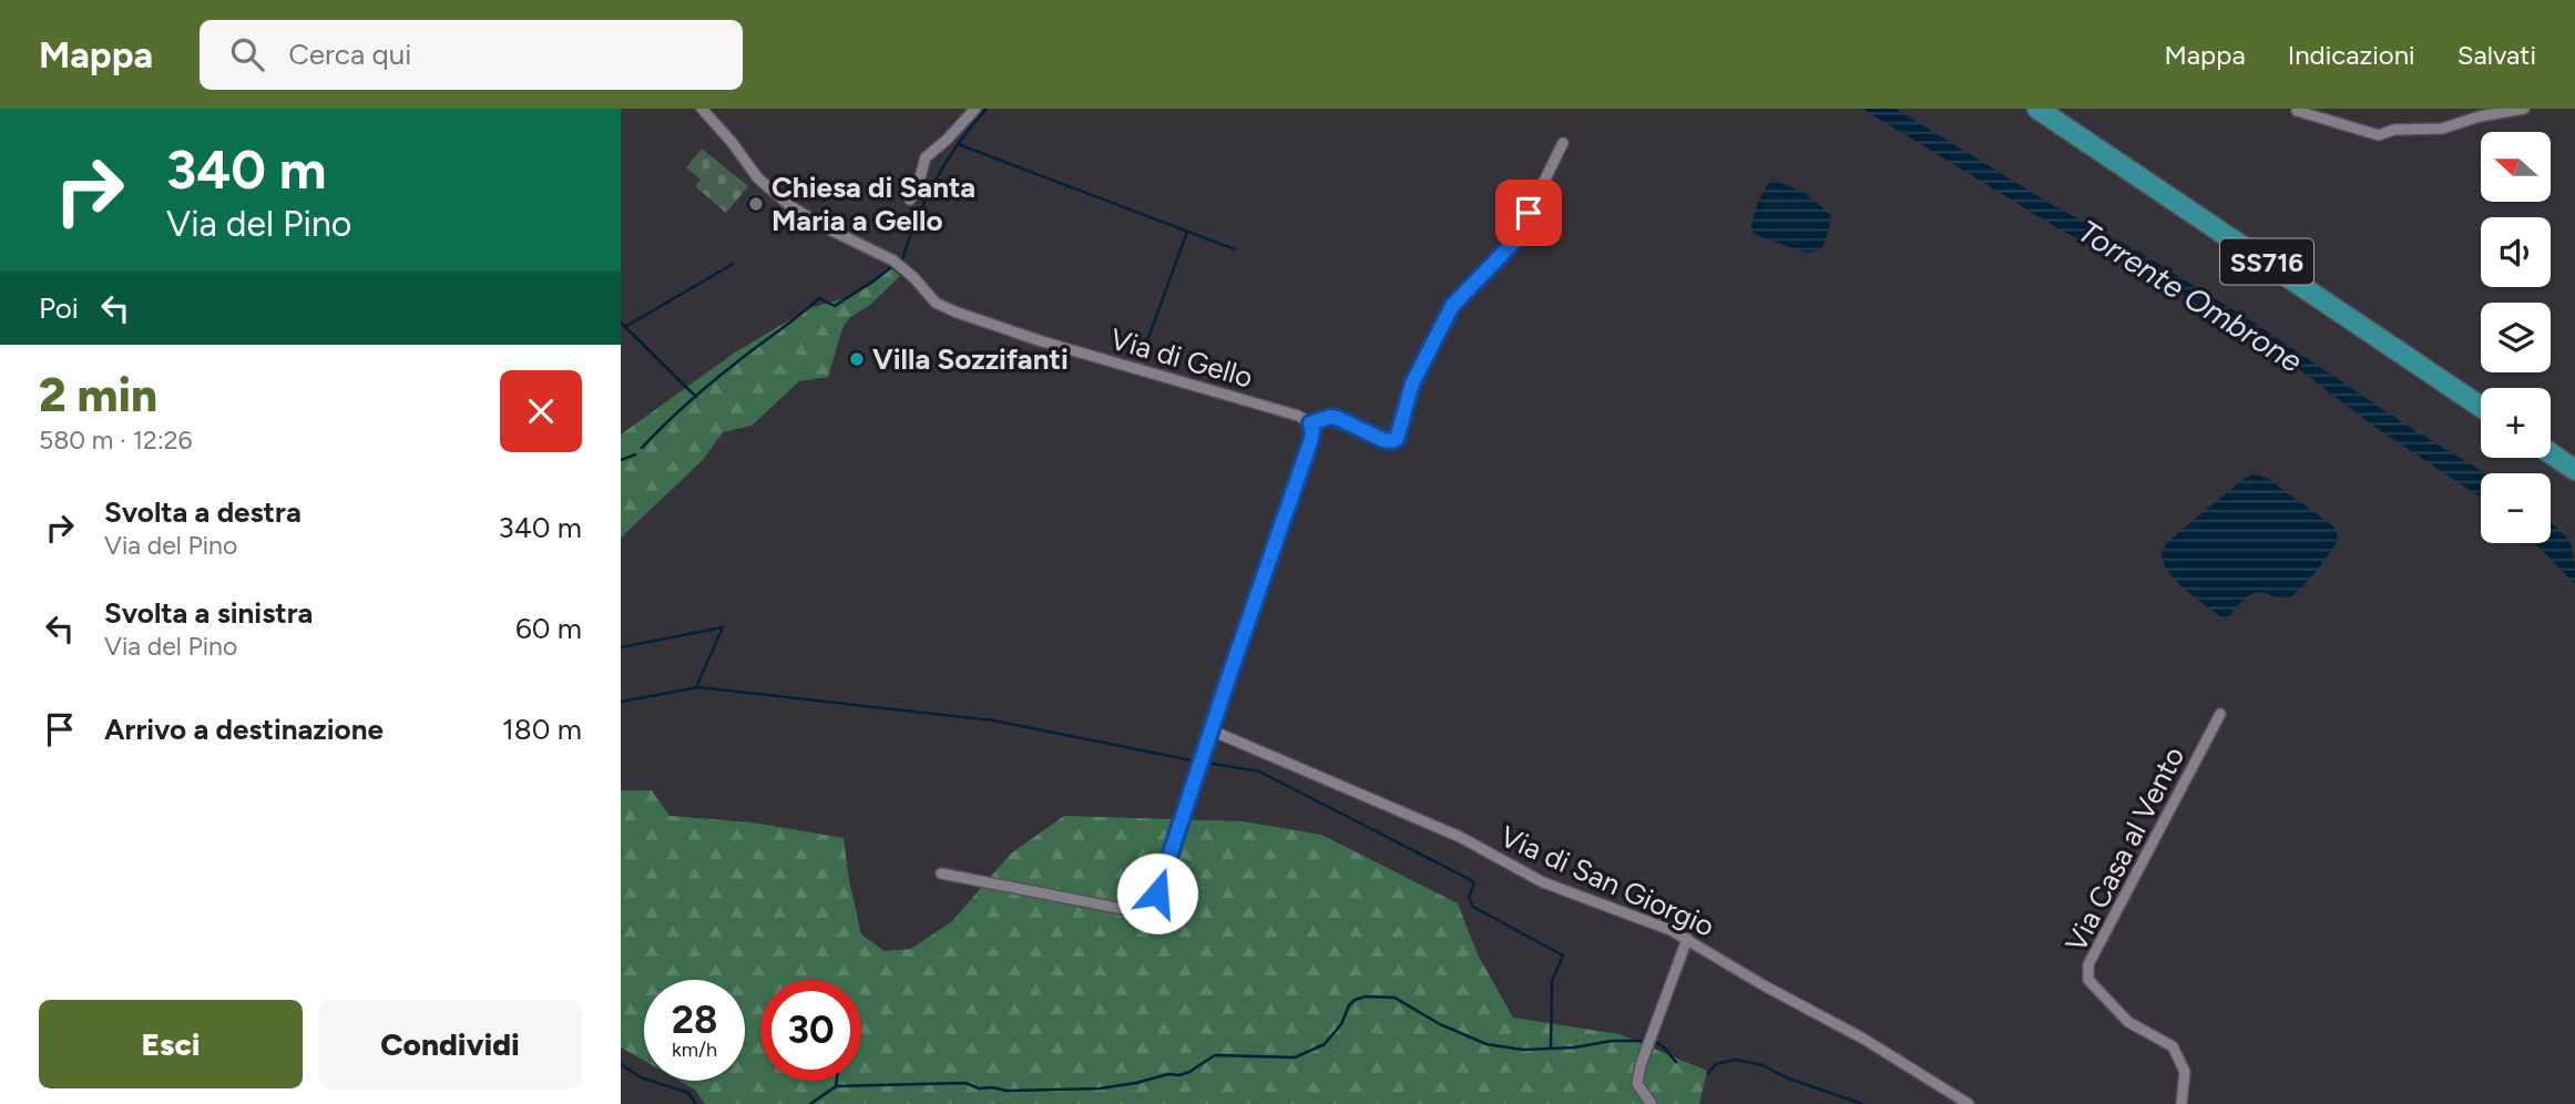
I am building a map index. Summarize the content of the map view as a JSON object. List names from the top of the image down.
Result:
{
  "streets": {
    "highway": ["SS716"],
    "street": ["Via di Gello", "Via Casa al Vento", "Via di San Giorgio"]
  },
  "water": ["Torrente Ombrone"],
  "places": ["Chiesa di Santa Maria a Gello", "Villa Sozzifanti"],
  "north": "left",
  "page": {
    "header": "Mappa",
    "search": "Cerca qui",
    "nav": ["Mappa", "Indicazioni", "Salvati"],
    "turn": ["340 m", "Via del Pino"],
    "map_buttons": ["+", "−"],
    "then": "Poi",
    "heading": ["2 min", "580 m · 12:26"],
    "list": [
      {
        "name": "Svolta a destra",
        "note": "Via del Pino",
        "value": "340 m"
      },
      {
        "name": "Svolta a sinistra",
        "note": "Via del Pino",
        "value": "60 m"
      },
      {
        "name": "Arrivo a destinazione",
        "value": "180 m"
      }
    ],
    "speed": "28 km/h",
    "limit": "30",
    "buttons": ["Esci", "Condividi"]
  }
}
